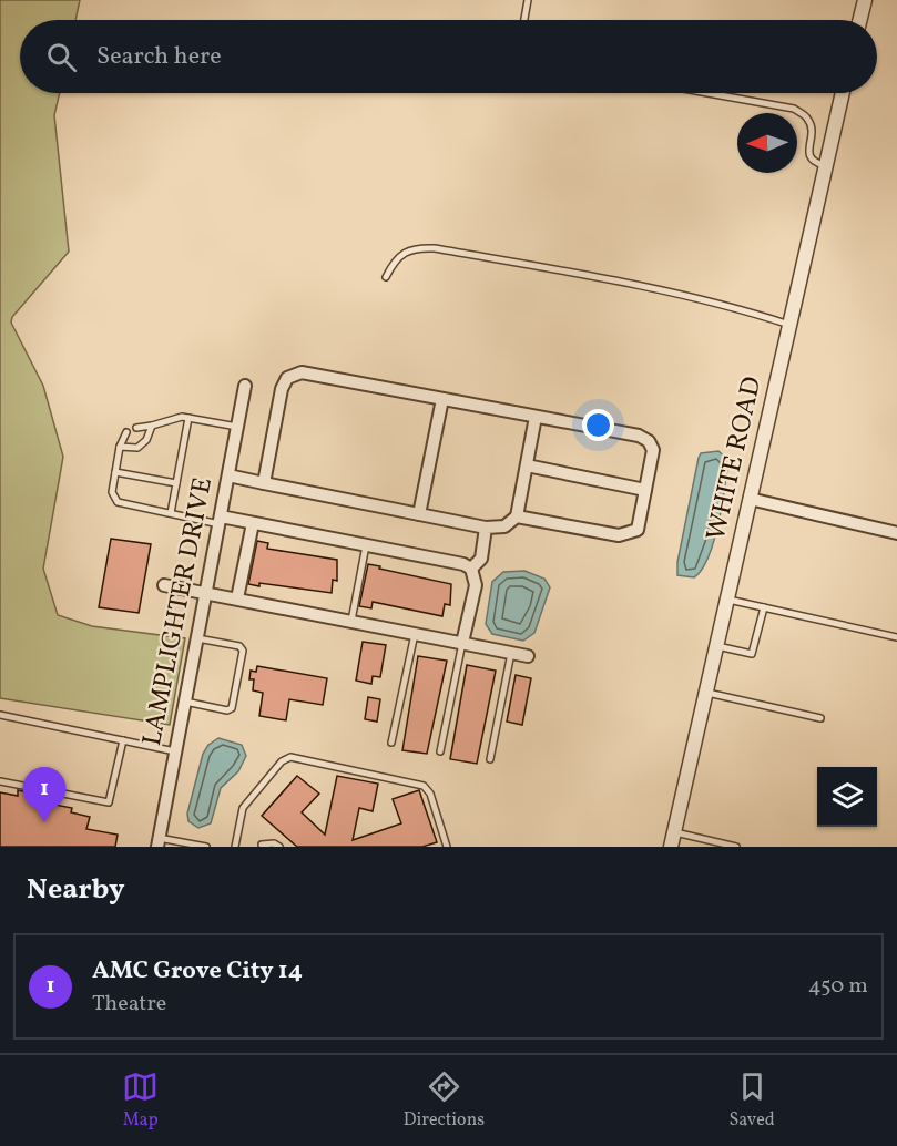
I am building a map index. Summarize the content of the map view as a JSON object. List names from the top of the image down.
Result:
{
  "streets": {
    "street": ["WHITE ROAD", "LAMPLIGHTER DRIVE"]
  },
  "north": "left",
  "page": {
    "search": "Search here",
    "pins": "1",
    "heading": "Nearby",
    "list": [
      {
        "mark": "1",
        "name": "AMC Grove City 14",
        "note": "Theatre",
        "value": "450 m"
      }
    ],
    "nav": ["Map", "Directions", "Saved"]
  }
}
